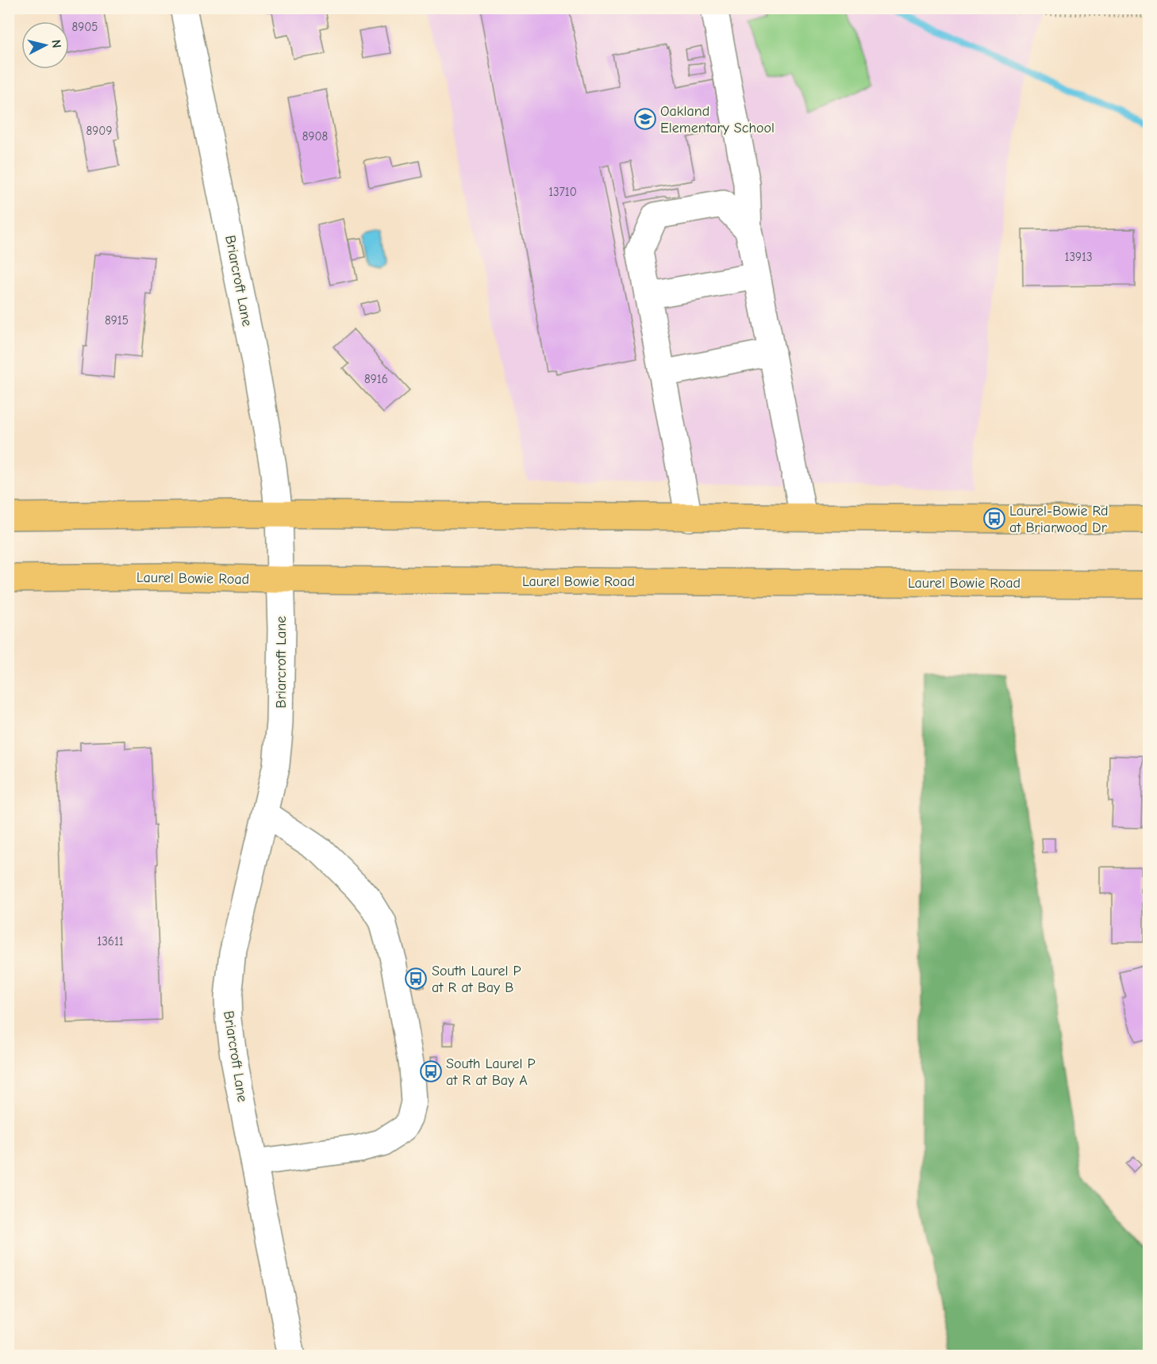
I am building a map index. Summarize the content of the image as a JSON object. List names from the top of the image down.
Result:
{
  "streets": {
    "main road": ["Laurel Bowie Road"],
    "street": ["Briarcroft Lane"]
  },
  "crossings": [
    ["Briarcroft Lane", "Laurel Bowie Road"]
  ],
  "places": {
    "school or university": ["Oakland Elementary School"],
    "bus stop": ["Laurel-Bowie Rd at Briarwood Dr", "South Laurel P at R at Bay B", "South Laurel P at R at Bay A"]
  },
  "house_numbers": [
    "8905",
    "8909",
    "8908",
    "13710",
    "13913",
    "8915",
    "8916",
    "13611"
  ],
  "north": "right"
}
